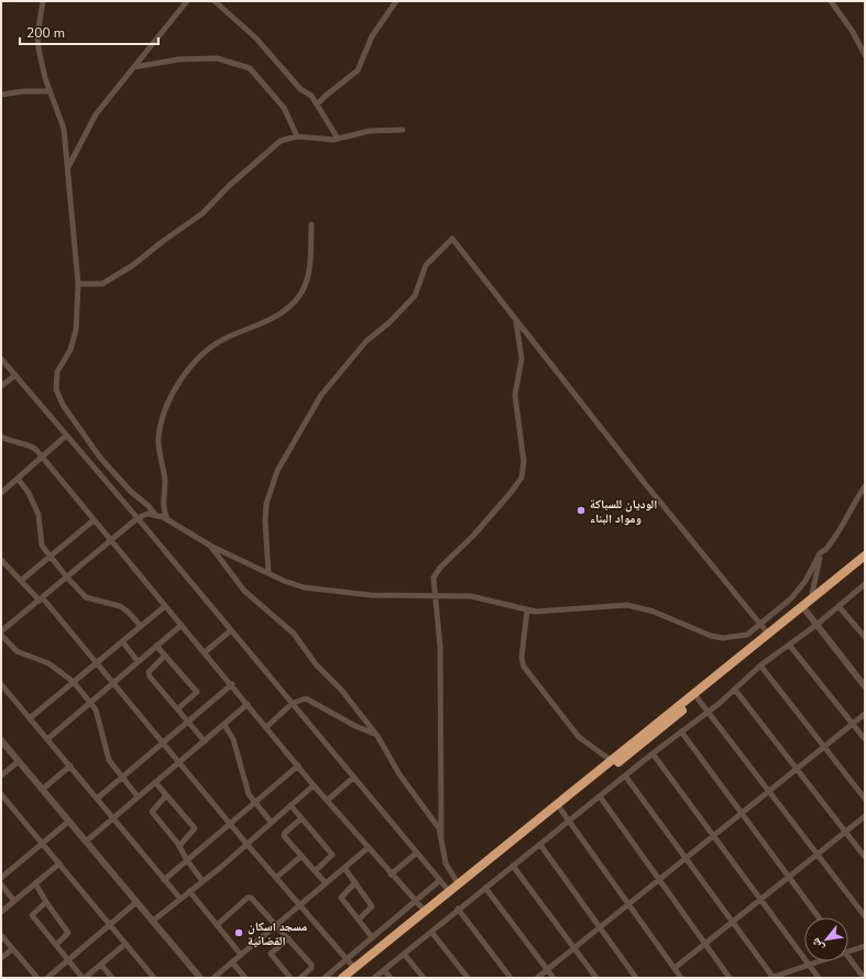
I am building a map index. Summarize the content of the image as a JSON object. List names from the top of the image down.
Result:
{
  "places": ["الوديان للسباكة ومواد البناء", "مسجد اسكان القضائية"],
  "scale_bar": "200 m",
  "north": "bottom left"
}
